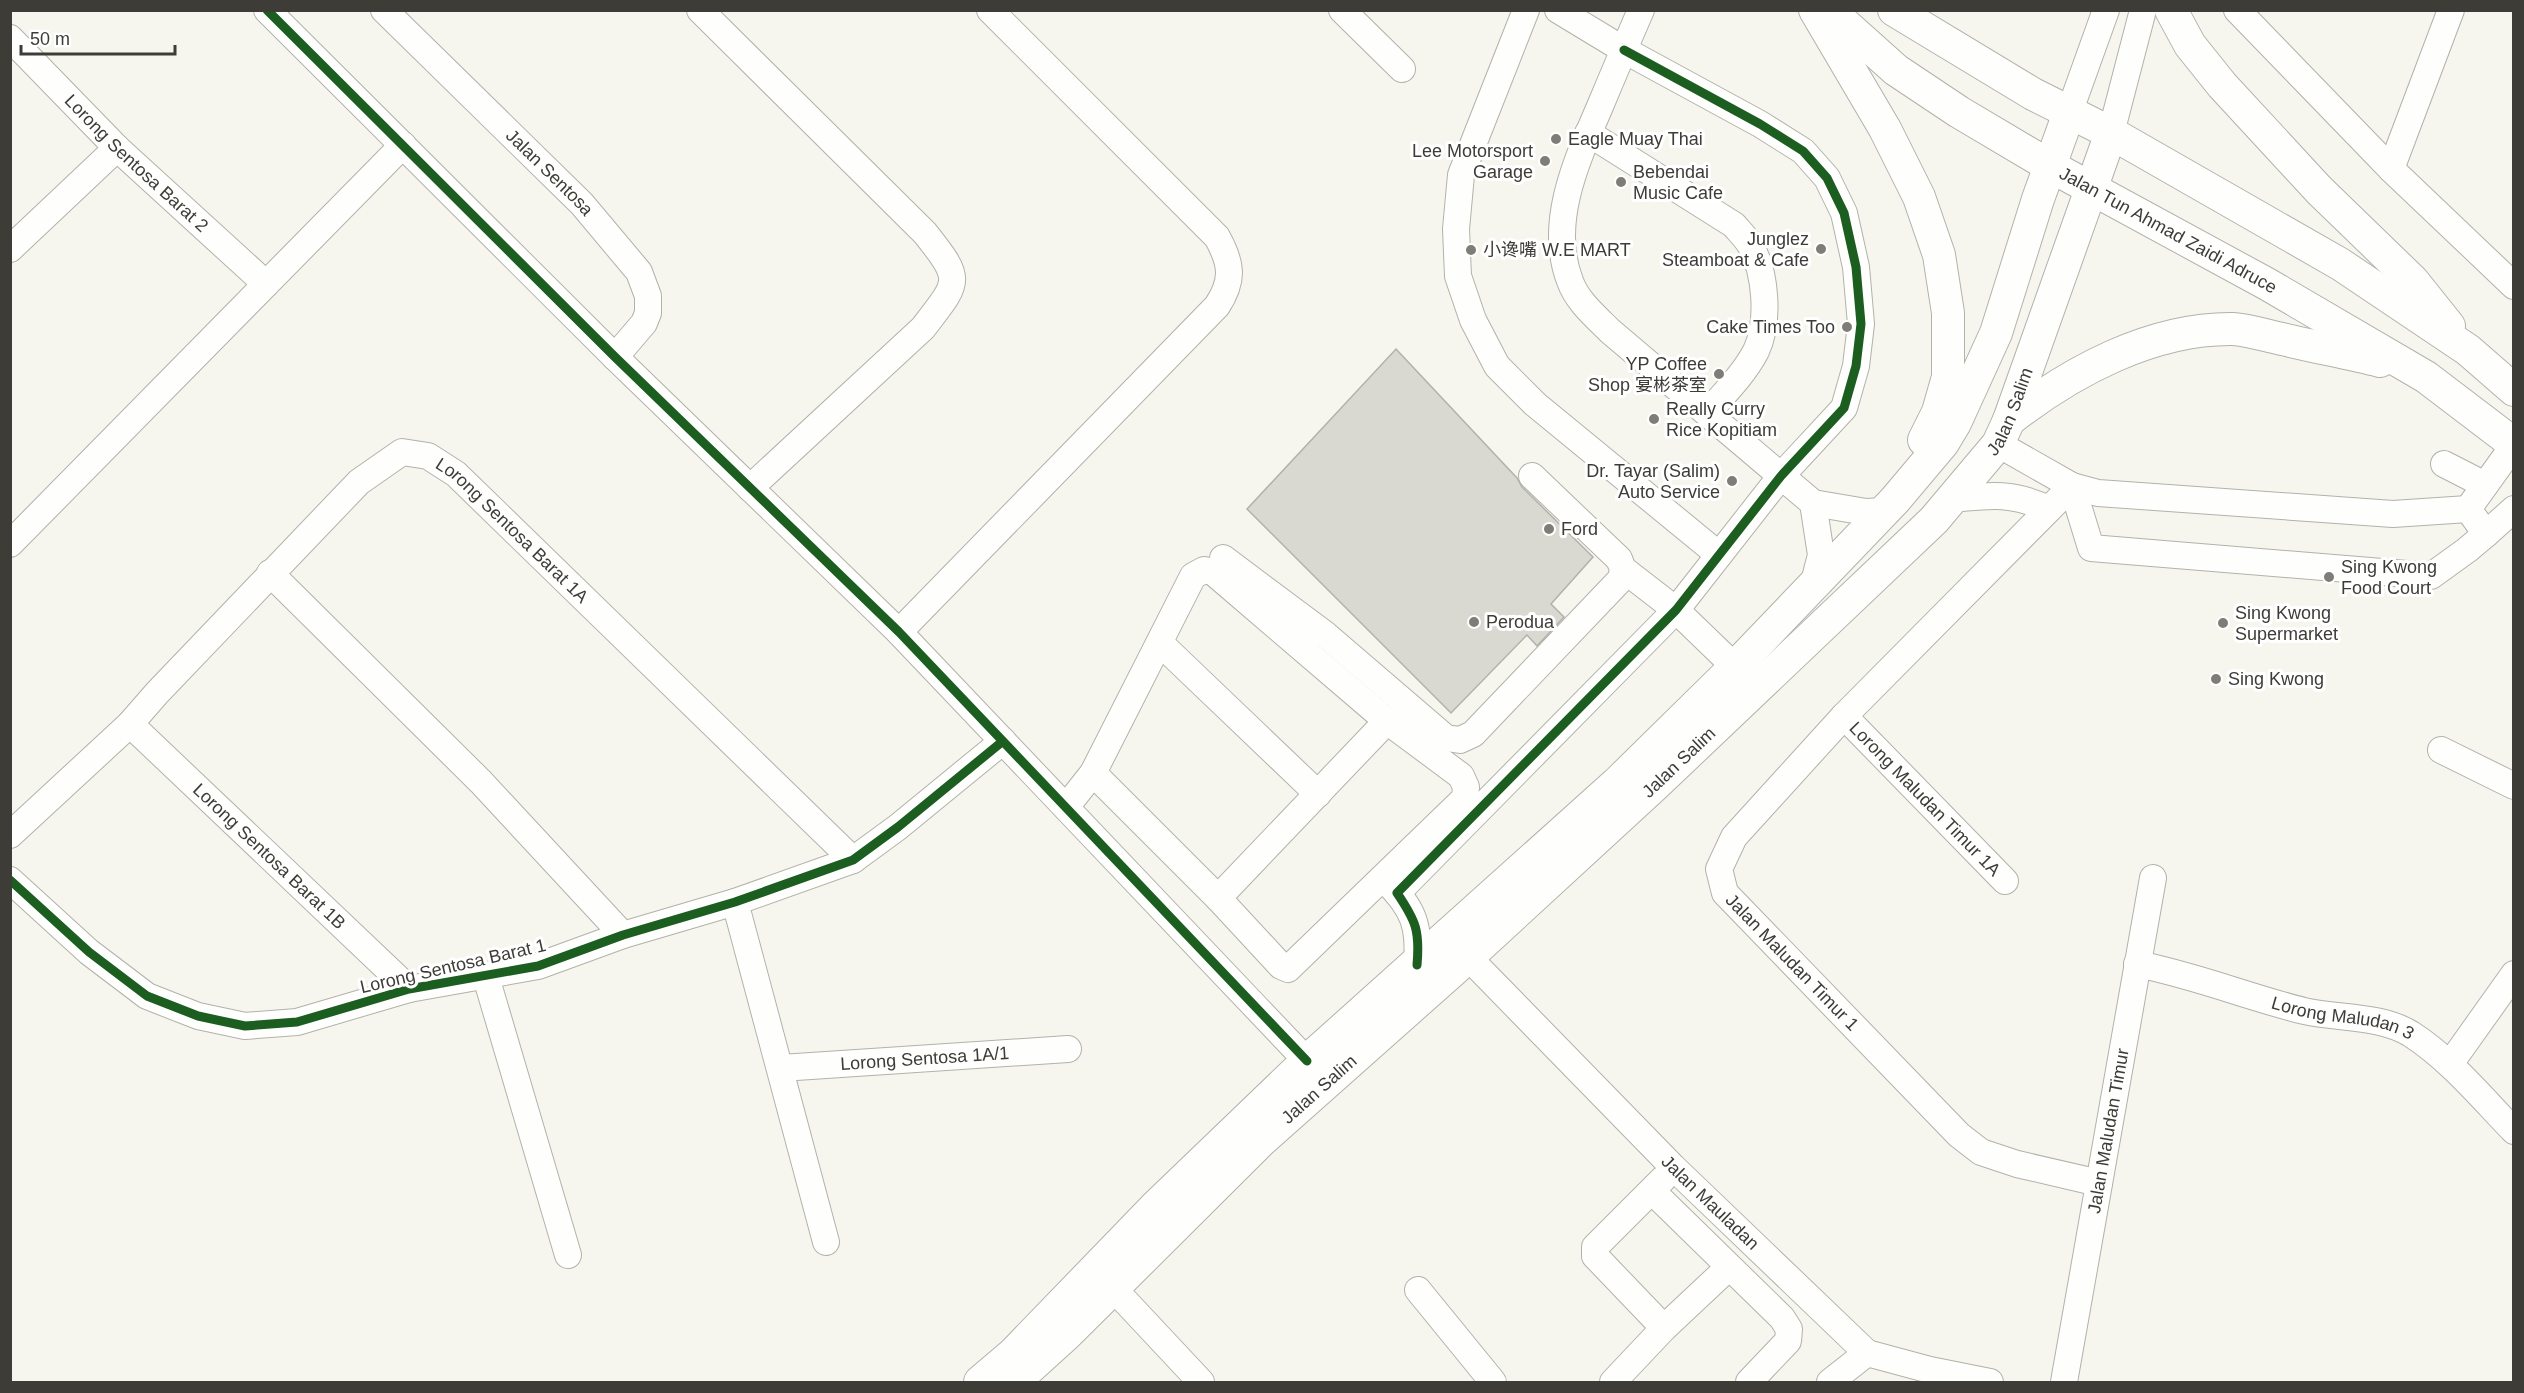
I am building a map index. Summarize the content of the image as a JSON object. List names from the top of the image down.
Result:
{
  "streets": {
    "main road": ["Jalan Tun Ahmad Zaidi Adruce", "Jalan Salim"],
    "street": [
      "Lorong Sentosa Barat 2",
      "Jalan Sentosa",
      "Lorong Sentosa Barat 1A",
      "Lorong Maludan Timur 1A",
      "Lorong Sentosa Barat 1B",
      "Jalan Maludan Timur 1",
      "Lorong Sentosa Barat 1",
      "Lorong Maludan 3",
      "Lorong Sentosa 1A/1",
      "Jalan Maludan Timur",
      "Jalan Mauladan"
    ]
  },
  "crossings": [
    ["Jalan Tun Ahmad Zaidi Adruce", "Jalan Salim"],
    ["Jalan Salim", "Jalan Mauladan"],
    ["Lorong Sentosa Barat 1A", "Lorong Sentosa Barat 1B"],
    ["Lorong Sentosa Barat 1A", "Lorong Sentosa Barat 1"],
    ["Lorong Maludan Timur 1A", "Jalan Maludan Timur 1"],
    ["Lorong Sentosa Barat 1B", "Lorong Sentosa Barat 1"],
    ["Jalan Maludan Timur 1", "Jalan Maludan Timur"],
    ["Lorong Maludan 3", "Jalan Maludan Timur"]
  ],
  "places": [
    "Eagle Muay Thai",
    "Lee Motorsport Garage",
    "Bebendai Music Cafe",
    "Junglez Steamboat & Cafe",
    "小谗嘴 W.E MART",
    "Cake Times Too",
    "YP Coffee Shop 宴彬茶室",
    "Really Curry Rice Kopitiam",
    "Dr. Tayar (Salim) Auto Service",
    "Ford",
    "Sing Kwong Food Court",
    "Perodua",
    "Sing Kwong Supermarket",
    "Sing Kwong"
  ],
  "scale_bar": "50 m"
}
